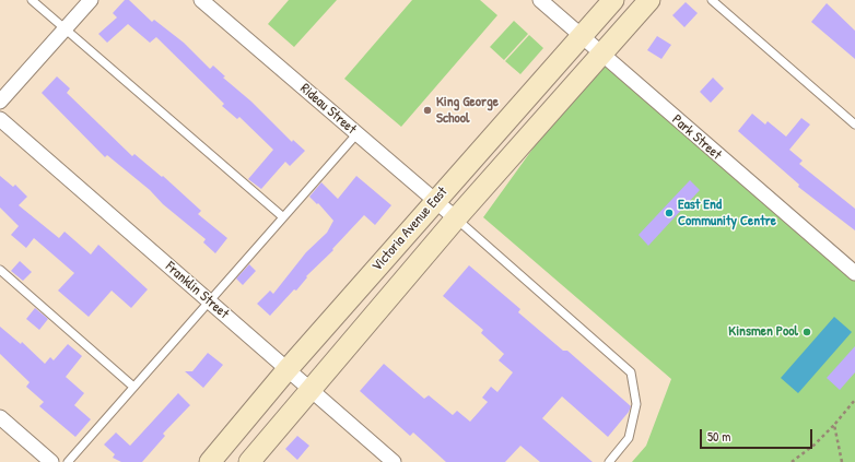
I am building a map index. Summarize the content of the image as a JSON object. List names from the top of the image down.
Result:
{
  "streets": {
    "main road": ["Victoria Avenue East"],
    "street": ["Rideau Street", "Park Street", "Franklin Street"]
  },
  "crossings": [
    ["Rideau Street", "Victoria Avenue East"],
    ["Park Street", "Victoria Avenue East"],
    ["Victoria Avenue East", "Franklin Street"]
  ],
  "places": ["King George School", "East End Community Centre", "Kinsmen Pool"],
  "scale_bar": "50 m"
}
